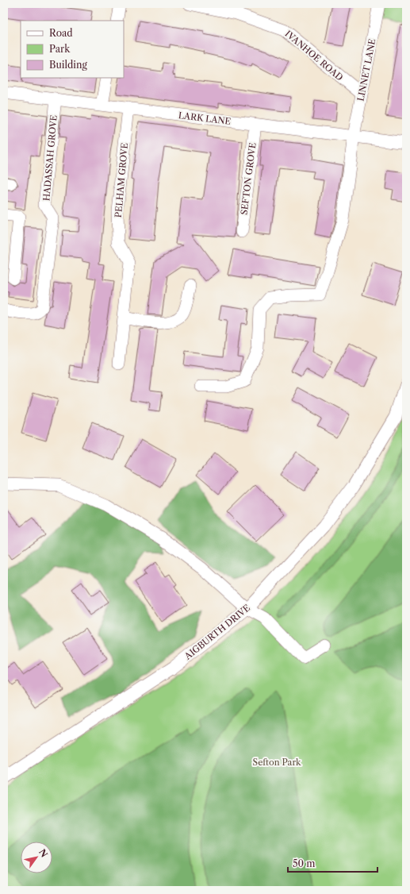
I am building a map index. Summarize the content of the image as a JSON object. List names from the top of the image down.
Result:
{
  "streets": {
    "street": [
      "IVANHOE ROAD",
      "LINNET LANE",
      "LARK LANE",
      "HADASSAH GROVE",
      "SEFTON GROVE",
      "PELHAM GROVE",
      "AIGBURTH DRIVE"
    ]
  },
  "crossings": [
    ["IVANHOE ROAD", "LINNET LANE"],
    ["LINNET LANE", "LARK LANE"],
    ["LARK LANE", "HADASSAH GROVE"],
    ["LARK LANE", "SEFTON GROVE"],
    ["LARK LANE", "PELHAM GROVE"]
  ],
  "parks": ["Sefton Park"],
  "legend": ["Road", "Park", "Building"],
  "scale_bar": "50 m",
  "north": "top right"
}
